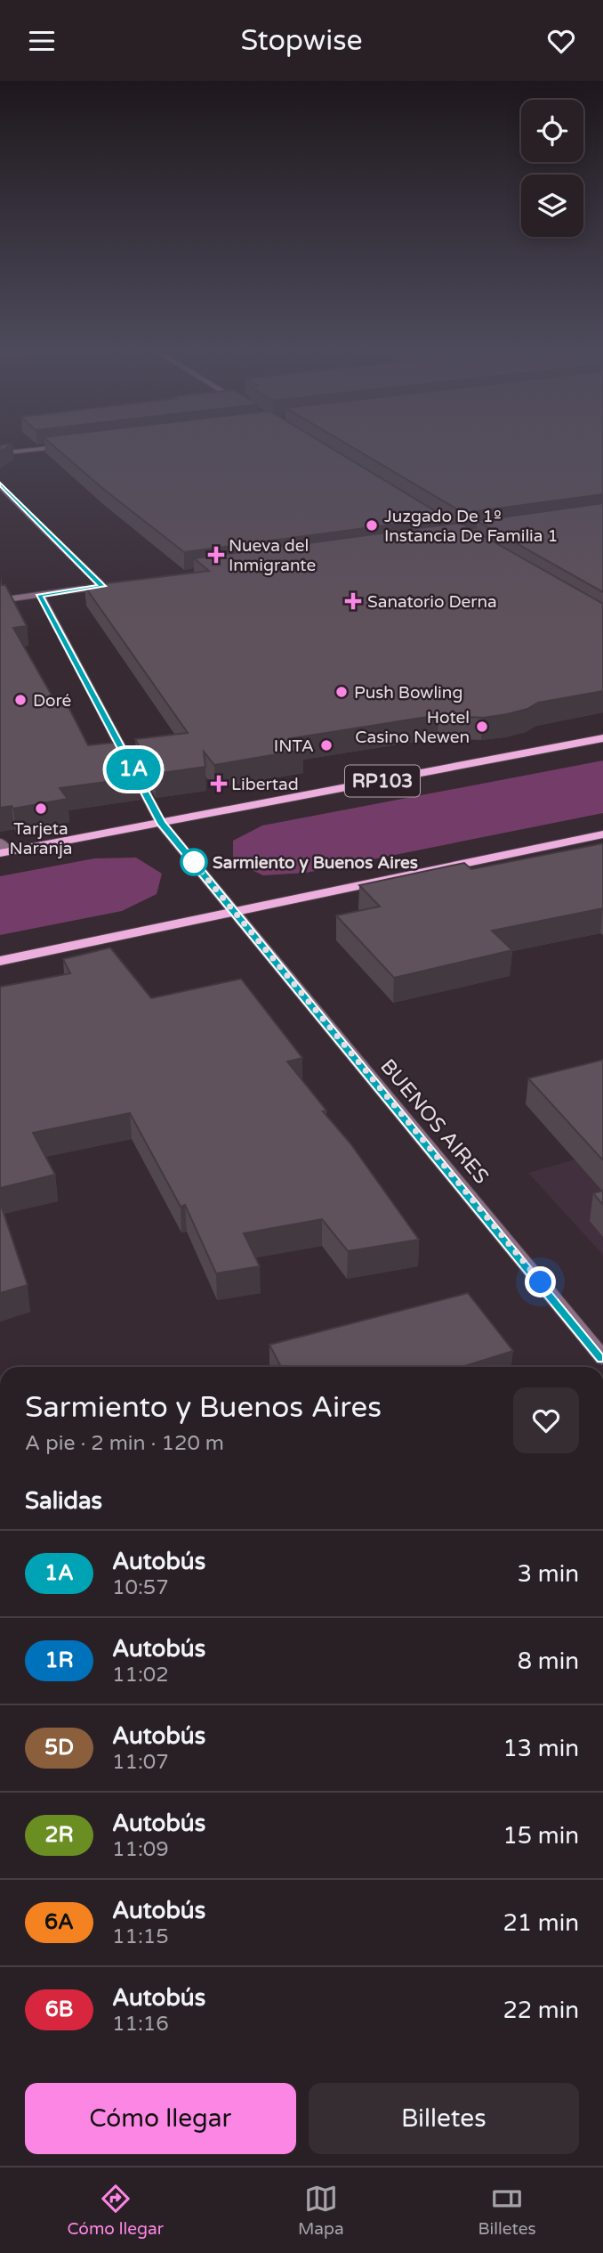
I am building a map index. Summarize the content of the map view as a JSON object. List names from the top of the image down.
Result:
{
  "streets": {
    "main road": ["RP103"],
    "street": ["BUENOS AIRES"]
  },
  "crossings": [
    ["RP103", "BUENOS AIRES"]
  ],
  "places": {
    "other": [
      "Juzgado De 1º Instancia De Familia 1",
      "Push Bowling",
      "Doré",
      "Hotel Casino Newen",
      "INTA",
      "Tarjeta Naranja",
      "Sarmiento y Buenos Aires"
    ],
    "health": ["Nueva del Inmigrante", "Sanatorio Derna", "Libertad"]
  },
  "lines": ["bus line 1A"],
  "page": {
    "header": "Stopwise",
    "on_map": "1A",
    "heading": [
      ["Sarmiento y Buenos Aires", "A pie · 2 min · 120 m"],
      "Salidas"
    ],
    "list": [
      {
        "mark": "1A",
        "name": "Autobús",
        "note": "10:57",
        "value": "3 min"
      },
      {
        "mark": "1R",
        "name": "Autobús",
        "note": "11:02",
        "value": "8 min"
      },
      {
        "mark": "5D",
        "name": "Autobús",
        "note": "11:07",
        "value": "13 min"
      },
      {
        "mark": "2R",
        "name": "Autobús",
        "note": "11:09",
        "value": "15 min"
      },
      {
        "mark": "6A",
        "name": "Autobús",
        "note": "11:15",
        "value": "21 min"
      },
      {
        "mark": "6B",
        "name": "Autobús",
        "note": "11:16",
        "value": "22 min"
      }
    ],
    "buttons": ["Cómo llegar", "Billetes"],
    "tabs": ["Cómo llegar", "Mapa", "Billetes"]
  }
}
